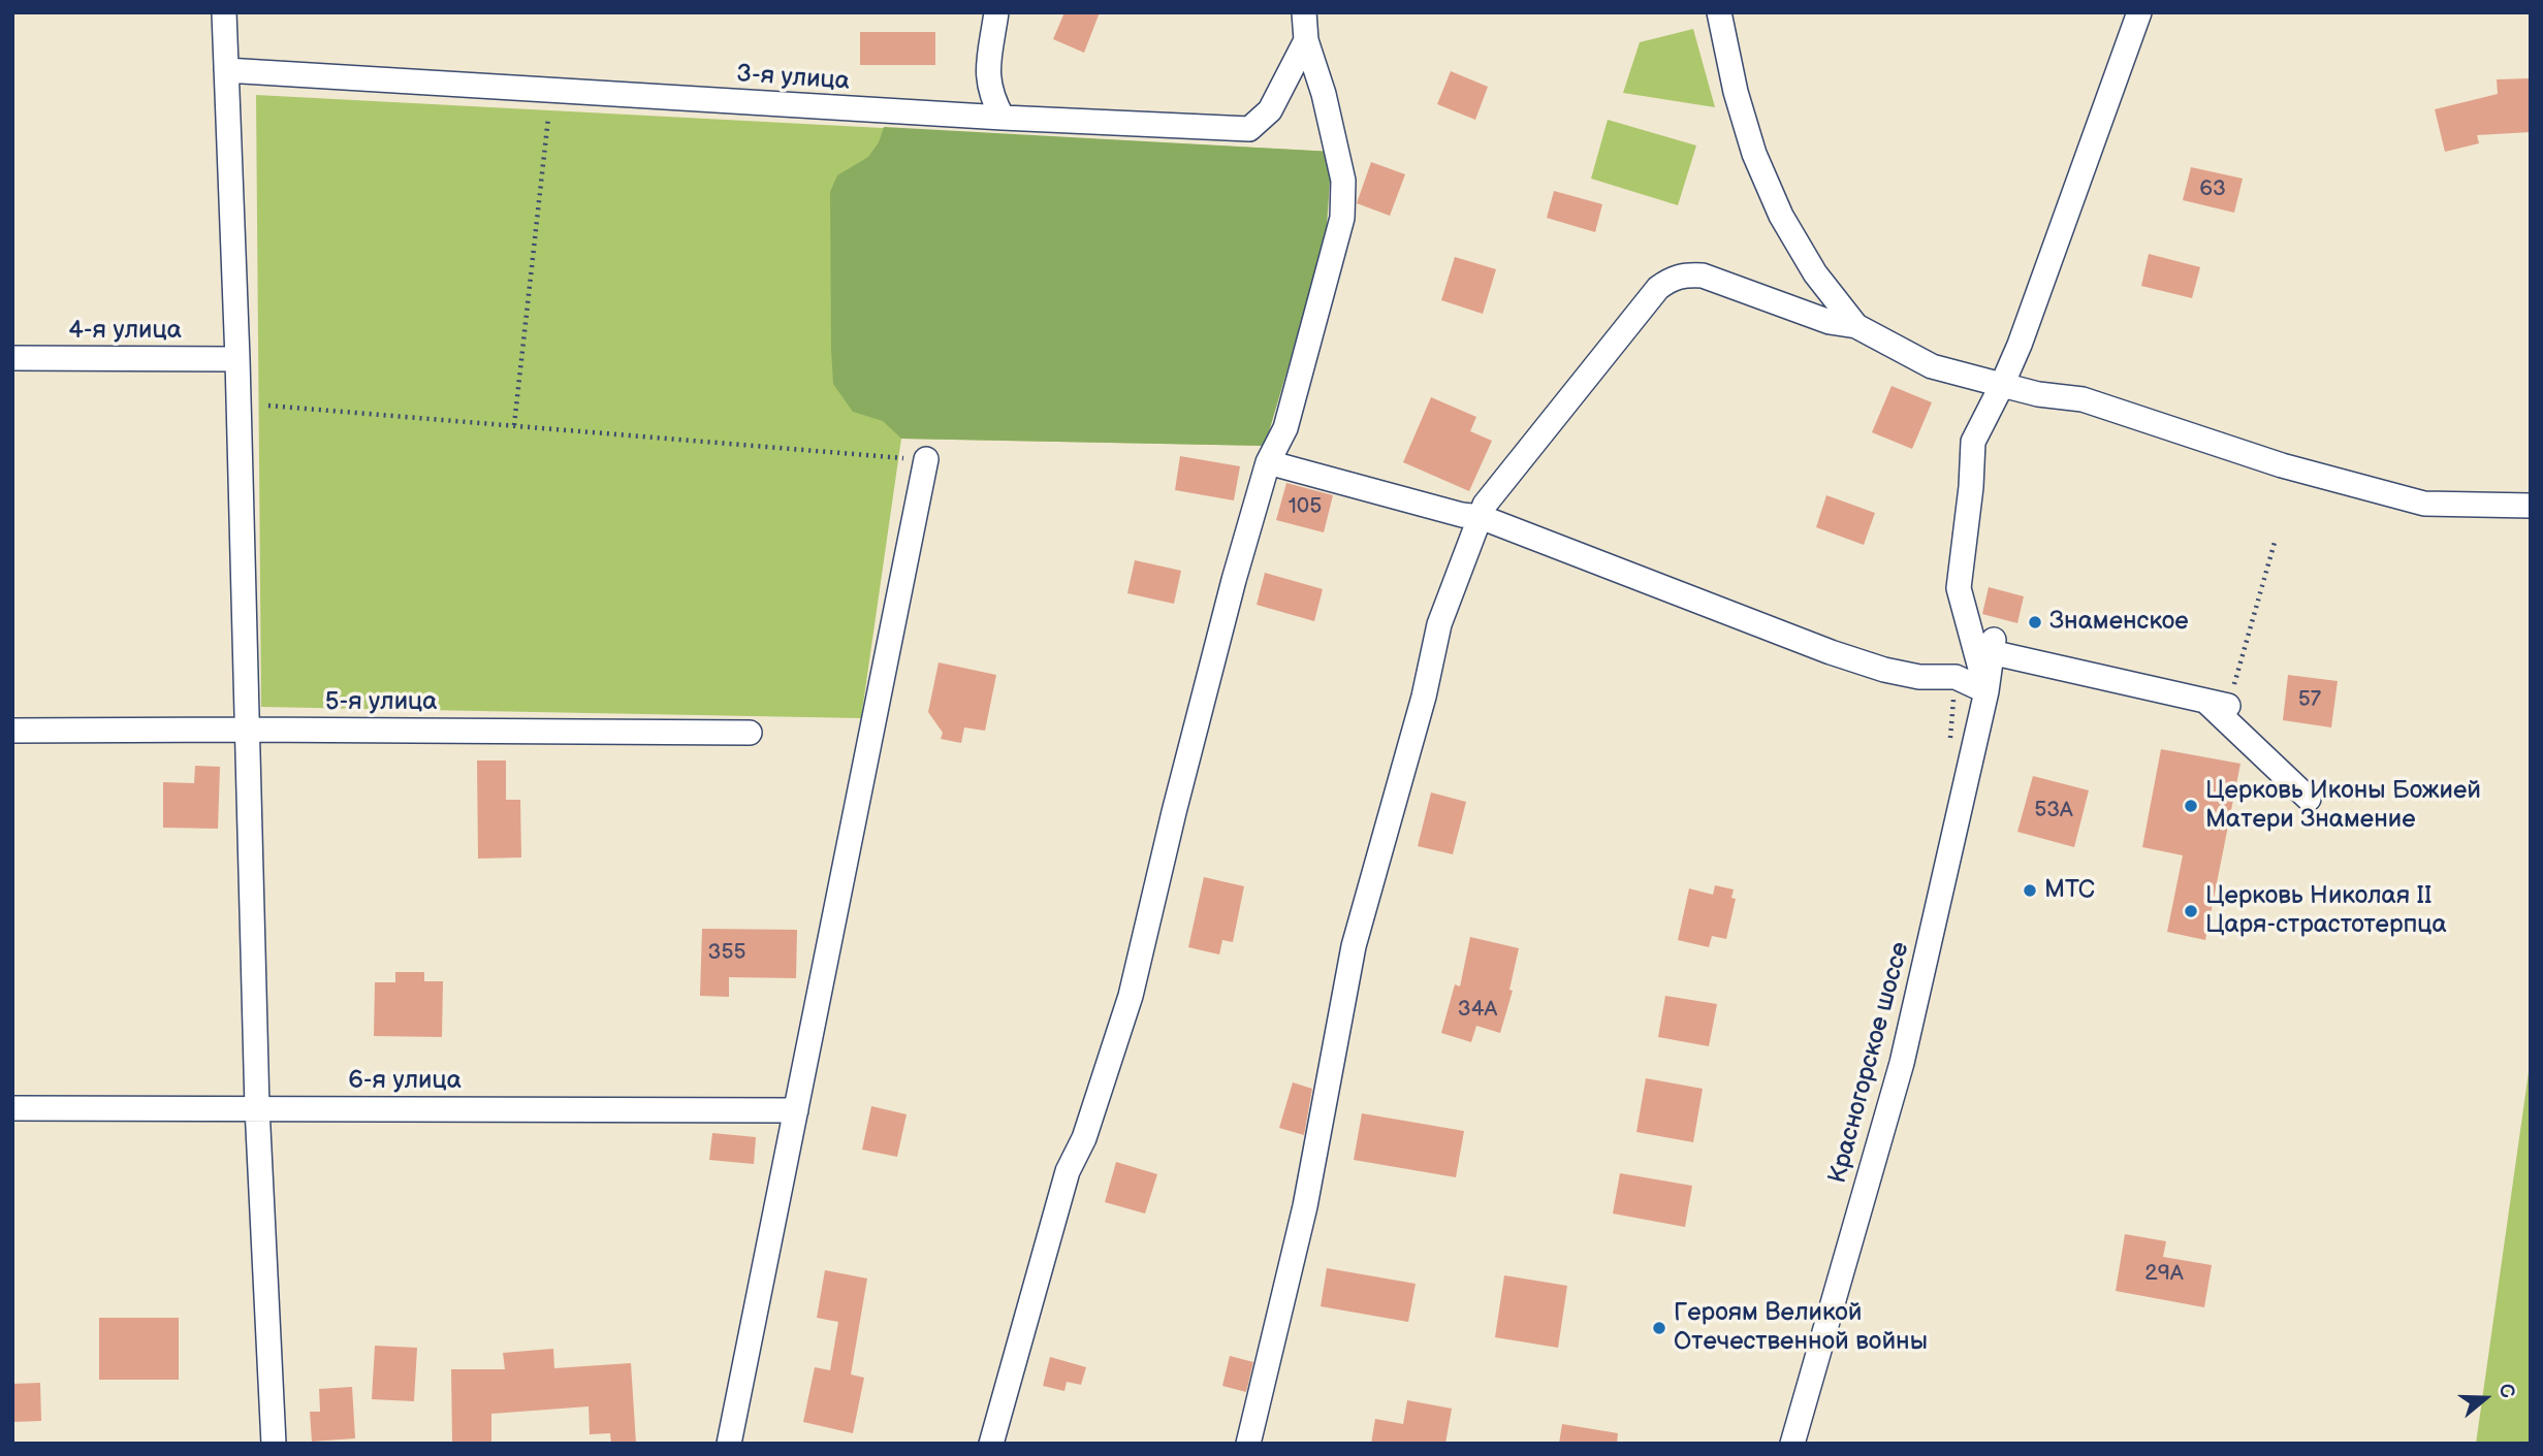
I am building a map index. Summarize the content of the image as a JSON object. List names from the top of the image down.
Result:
{
  "streets": {
    "street": [
      "3-я улица",
      "4-я улица",
      "5-я улица",
      "Красногорское шоссе",
      "6-я улица"
    ]
  },
  "places": [
    "Знаменское",
    "Церковь Иконы Божией Матери Знамение",
    "МТС",
    "Церковь Николая II Царя-страстотерпца",
    "Героям Великой Отечественной войны"
  ],
  "house_numbers": [
    "63",
    "105",
    "57",
    "53А",
    "355",
    "34А",
    "29А"
  ],
  "north": "right"
}
